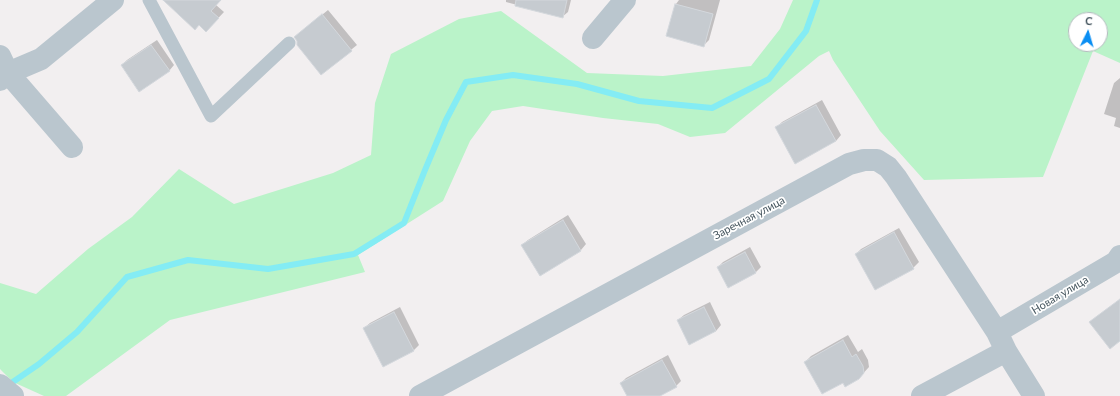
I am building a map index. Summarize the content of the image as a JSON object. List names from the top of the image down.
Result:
{
  "streets": {
    "street": ["Заречная улица", "Новая улица"]
  },
  "crossings": [
    ["Заречная улица", "Новая улица"]
  ],
  "north": "top"
}
